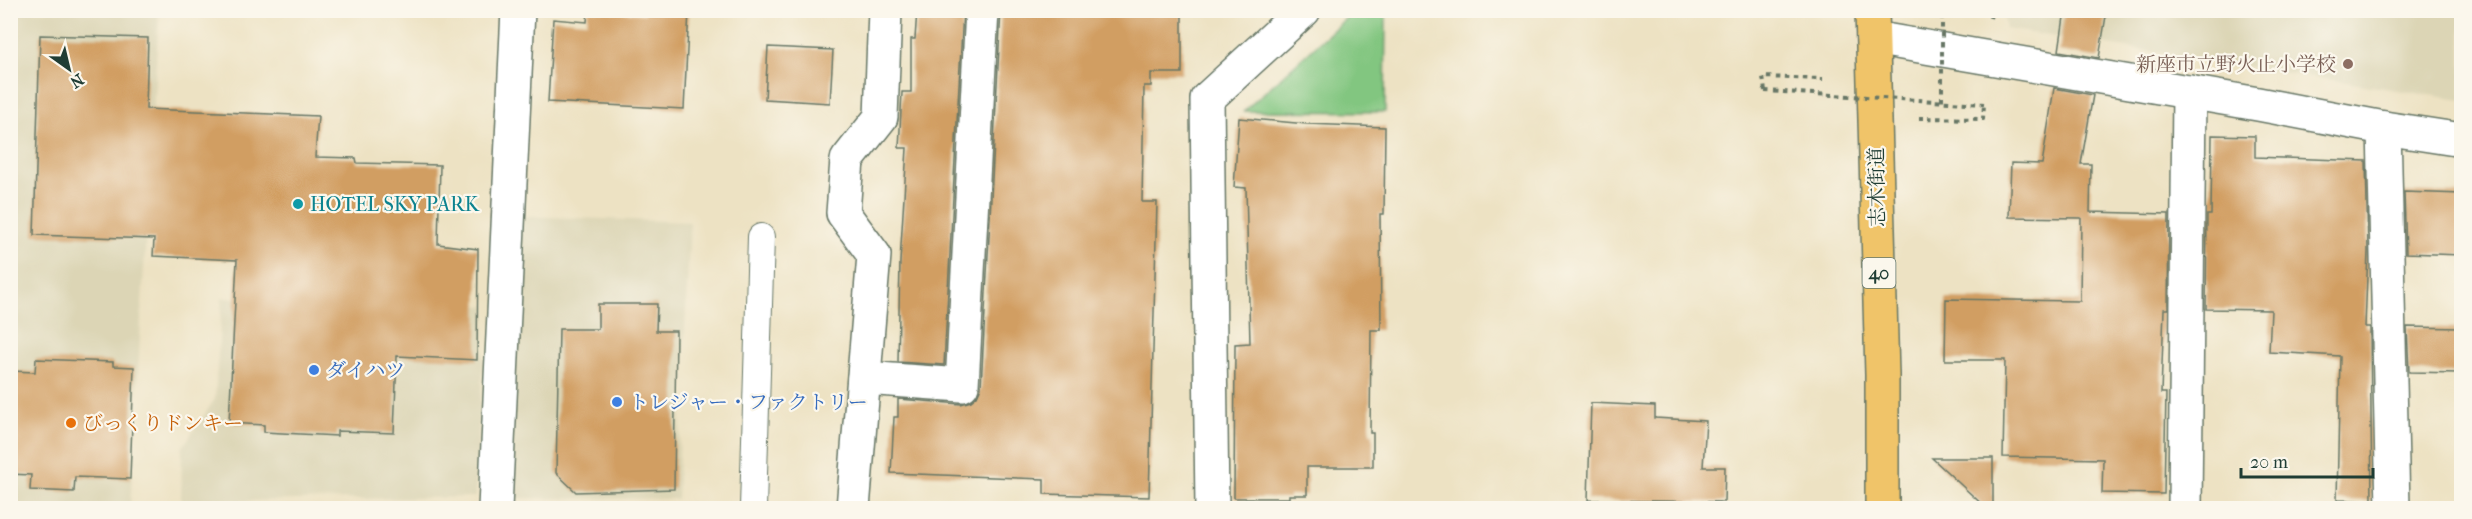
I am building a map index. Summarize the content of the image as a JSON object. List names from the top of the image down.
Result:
{
  "streets": {
    "main road": ["志木街道", "40"]
  },
  "places": [
    "新座市立野火止小学校",
    "HOTEL SKY PARK",
    "ダイハツ",
    "トレジャー・ファクトリー",
    "びっくりドンキー"
  ],
  "scale_bar": "20 m",
  "north": "bottom right"
}
